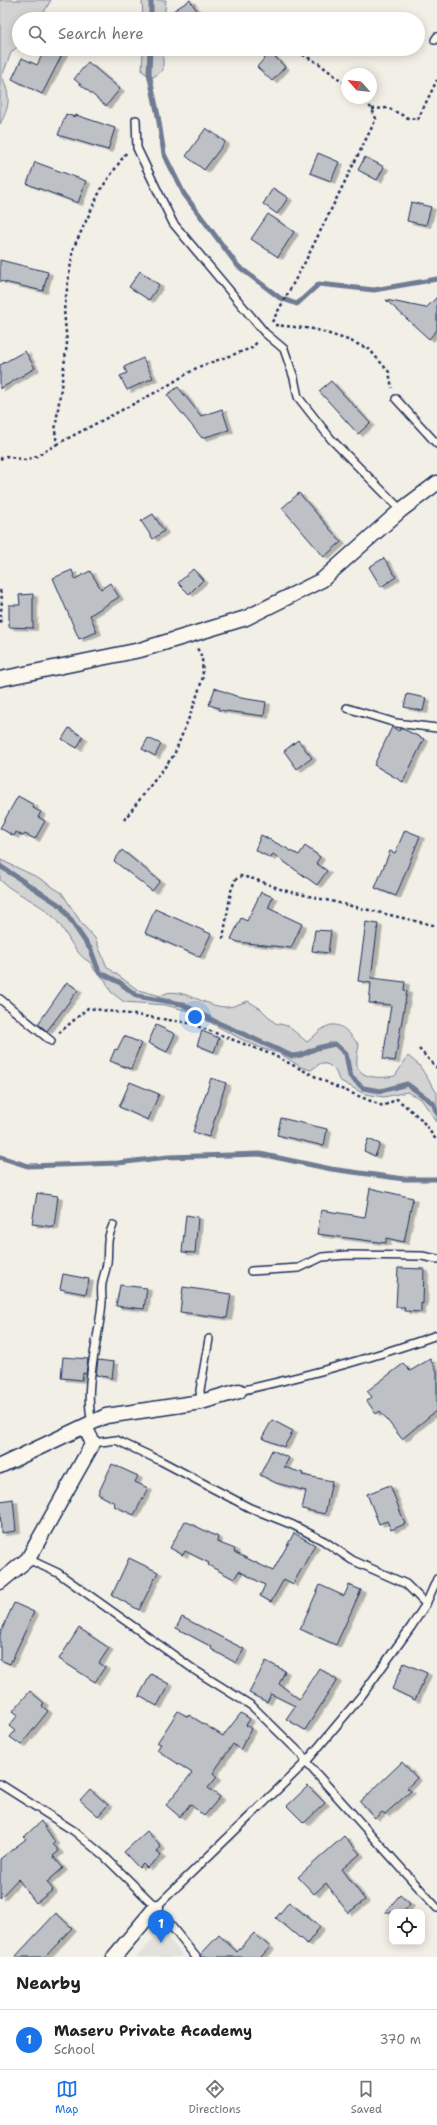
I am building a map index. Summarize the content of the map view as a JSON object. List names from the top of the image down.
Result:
{
  "north": "top left",
  "page": {
    "search": "Search here",
    "pins": "1",
    "heading": "Nearby",
    "list": [
      {
        "mark": "1",
        "name": "Maseru Private Academy",
        "note": "School",
        "value": "370 m"
      }
    ],
    "nav": ["Map", "Directions", "Saved"]
  }
}
